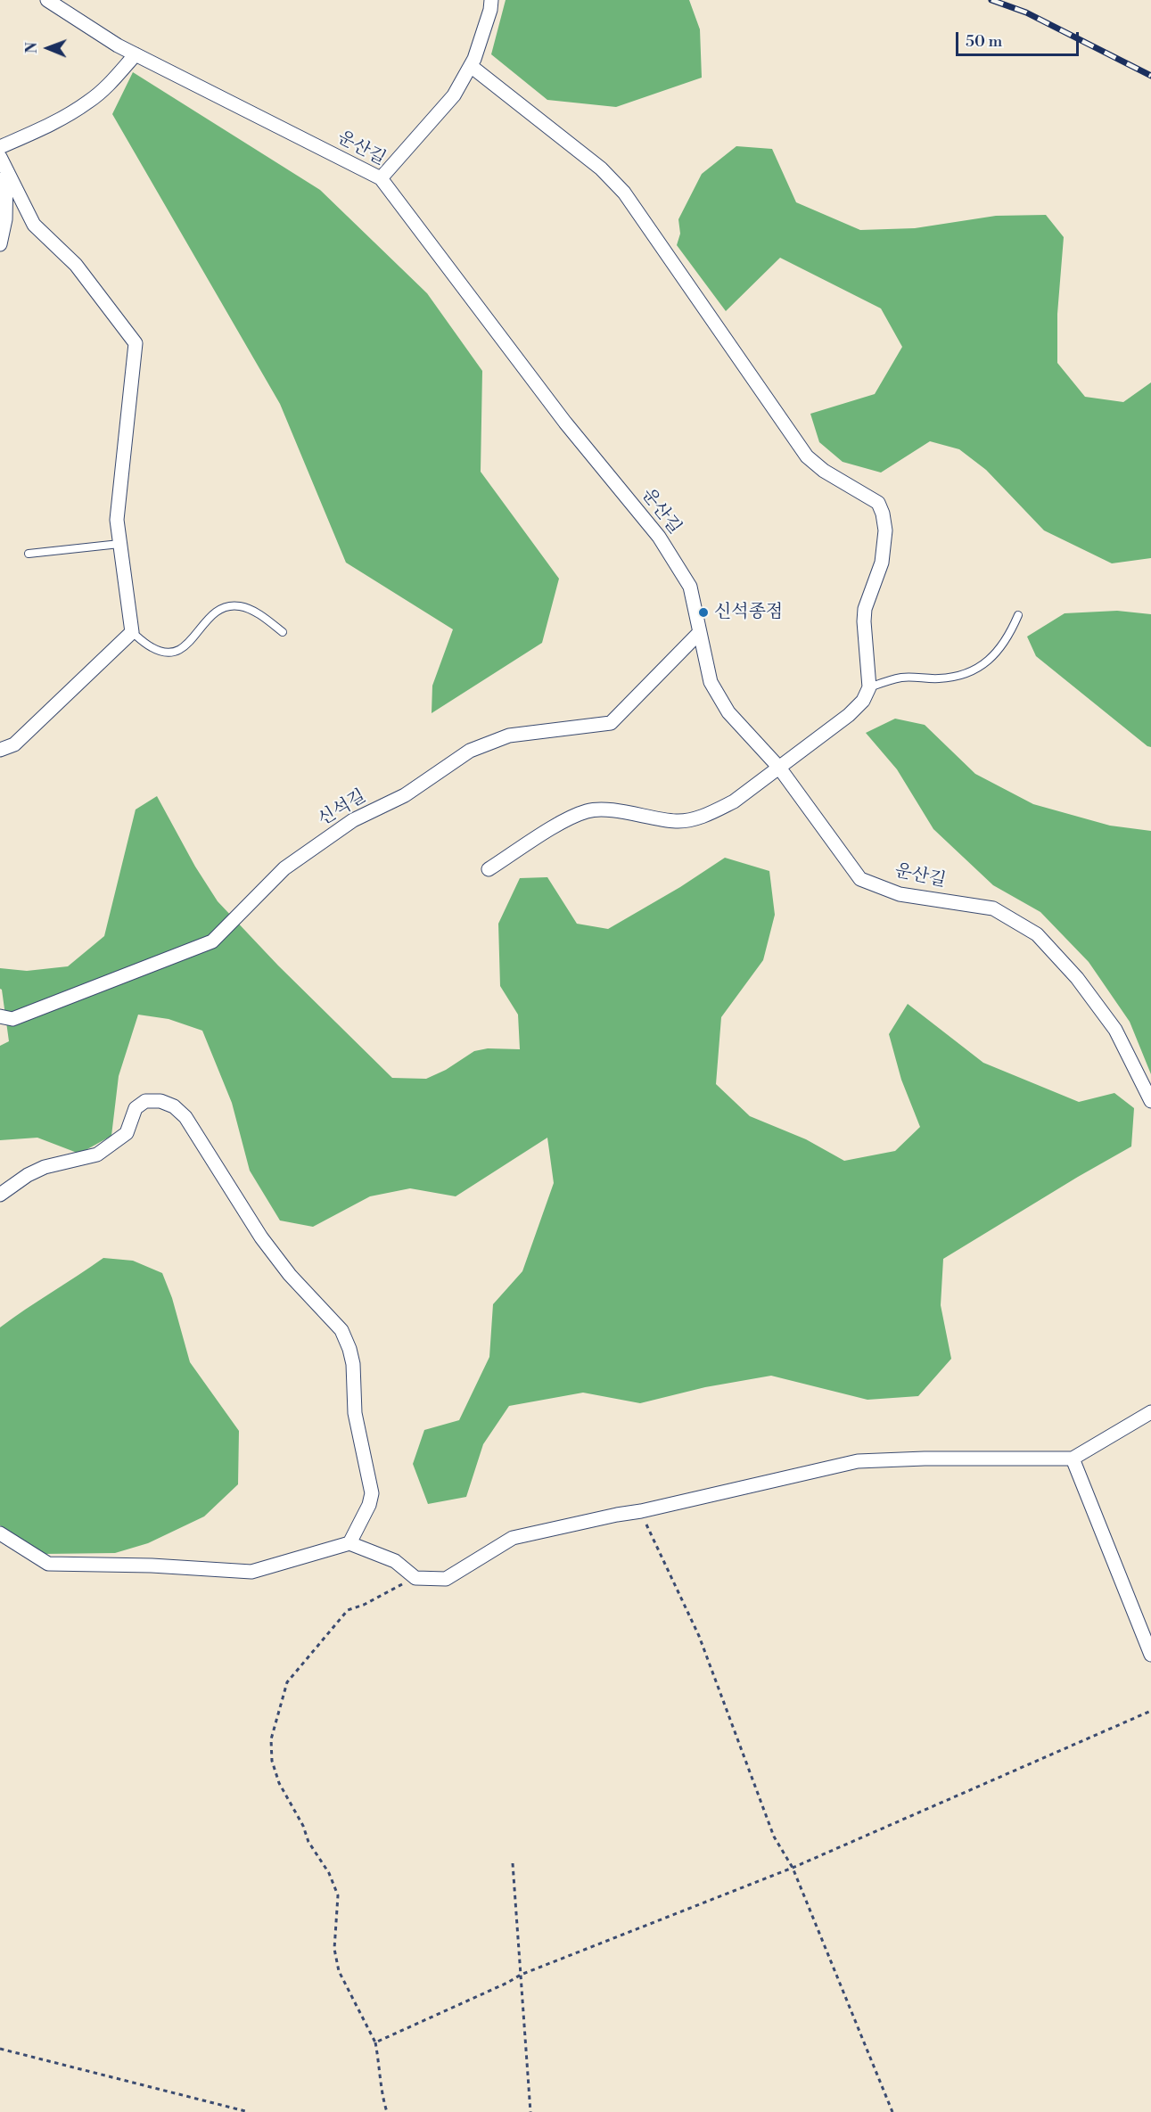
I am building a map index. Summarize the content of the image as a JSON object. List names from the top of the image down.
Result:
{
  "streets": {
    "street": ["운산길", "신석길"]
  },
  "crossings": [
    ["운산길", "신석길"]
  ],
  "places": ["신석종점"],
  "scale_bar": "50 m",
  "north": "left"
}
